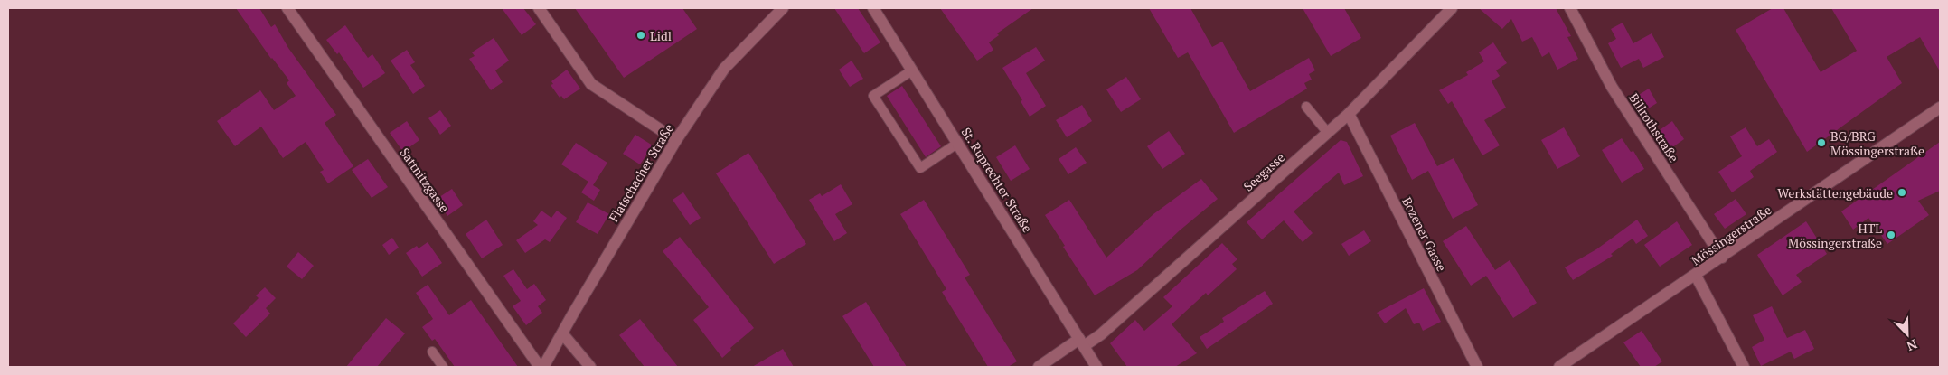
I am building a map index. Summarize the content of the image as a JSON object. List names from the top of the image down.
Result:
{
  "streets": {
    "street": [
      "Billrothstraße",
      "Seegasse",
      "Flatschacher Straße",
      "Sattnitzgasse",
      "St. Ruprechter Straße",
      "Bozener Gasse",
      "Mössingerstraße"
    ]
  },
  "crossings": [
    ["Billrothstraße", "Mössingerstraße"],
    ["Seegasse", "St. Ruprechter Straße"],
    ["Seegasse", "Bozener Gasse"]
  ],
  "places": [
    "Lidl",
    "BG/BRG Mössingerstraße",
    "Werkstättengebäude",
    "HTL Mössingerstraße"
  ],
  "north": "bottom right"
}
